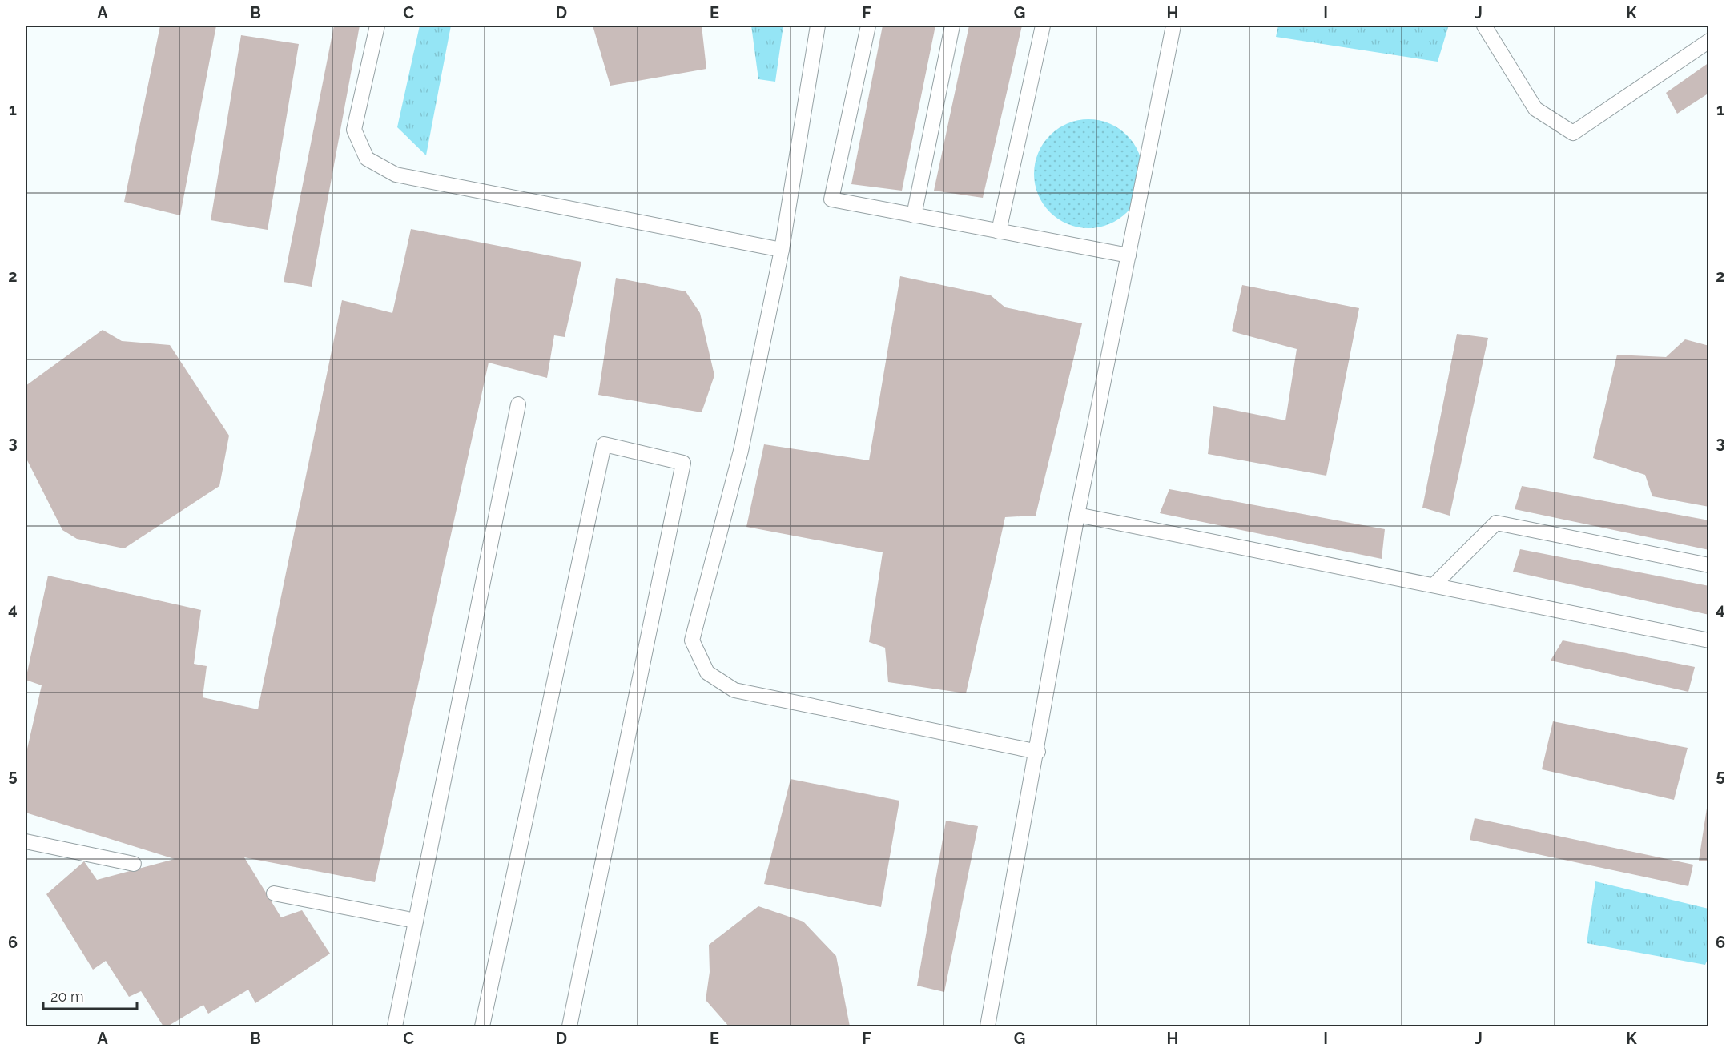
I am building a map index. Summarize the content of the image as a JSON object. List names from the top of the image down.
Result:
{
  "scale_bar": "20 m",
  "grid": {
    "columns": [
      "A",
      "B",
      "C",
      "D",
      "E",
      "F",
      "G",
      "H",
      "I",
      "J",
      "K"
    ],
    "rows": [
      "1",
      "2",
      "3",
      "4",
      "5",
      "6"
    ]
  }
}
